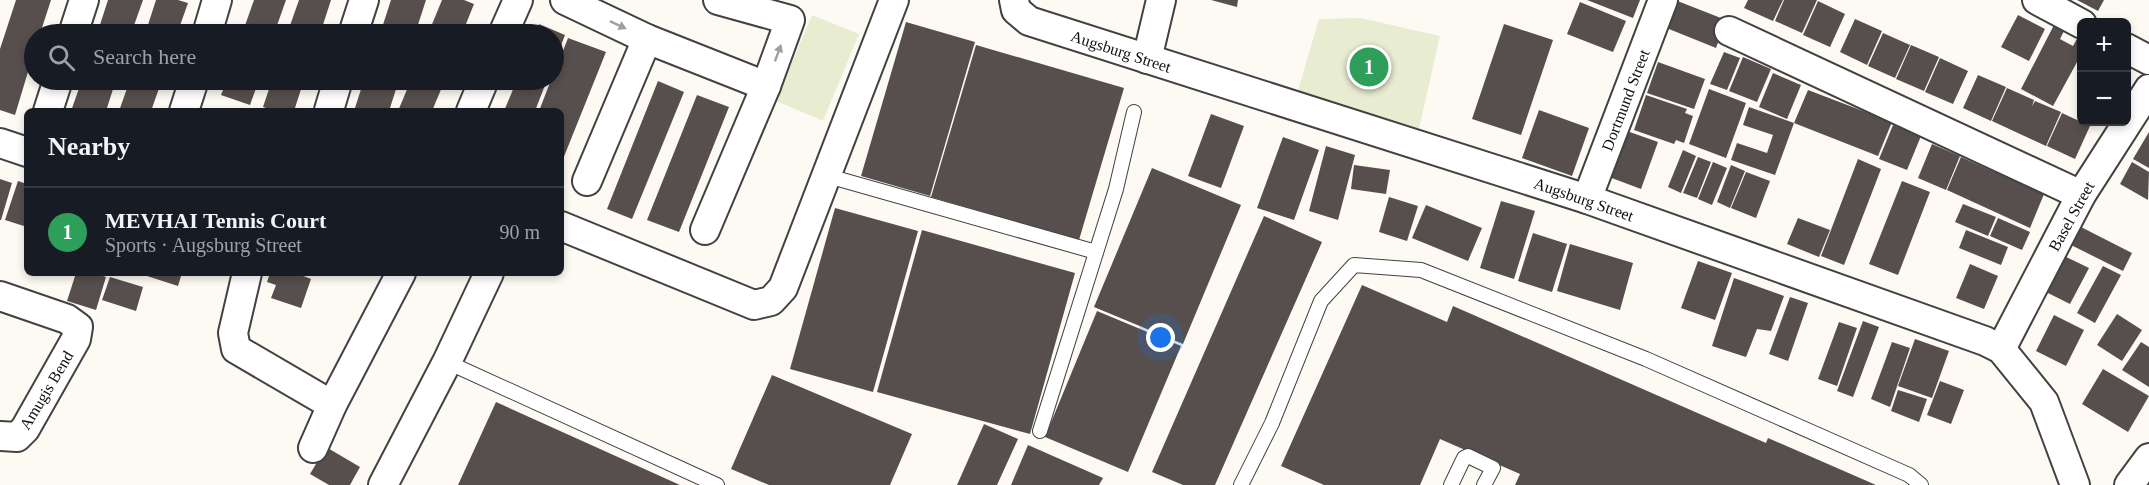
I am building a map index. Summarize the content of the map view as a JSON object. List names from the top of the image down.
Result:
{
  "streets": {
    "street": [
      "Augsburg Street",
      "Dortmund Street",
      "Basel Street",
      "Amugis Bend"
    ]
  },
  "crossings": [
    ["Augsburg Street", "Dortmund Street"],
    ["Augsburg Street", "Basel Street"]
  ],
  "page": {
    "map_buttons": ["+", "−"],
    "search": "Search here",
    "pins": "1",
    "heading": "Nearby",
    "list": [
      {
        "mark": "1",
        "name": "MEVHAI Tennis Court",
        "note": "Sports · Augsburg Street",
        "value": "90 m"
      }
    ]
  }
}
